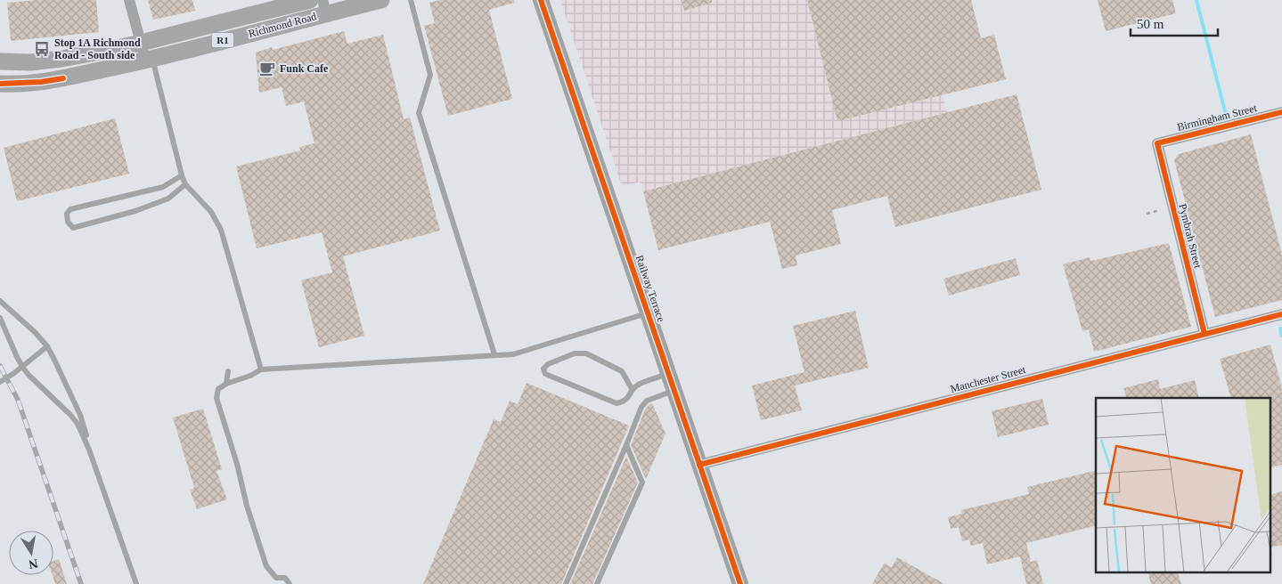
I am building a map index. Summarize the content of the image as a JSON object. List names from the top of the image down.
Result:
{
  "streets": {
    "main road": ["Richmond Road", "R1", "Railway Terrace"],
    "street": ["Birmingham Street", "Pymbrah Street", "Manchester Street"]
  },
  "crossings": [
    ["Birmingham Street", "Pymbrah Street"],
    ["Pymbrah Street", "Manchester Street"],
    ["Railway Terrace", "Manchester Street"]
  ],
  "places": {
    "bus stop": ["Stop 1A Richmond Road - South side"],
    "cafe": ["Funk Cafe"]
  },
  "scale_bar": "50 m",
  "north": "bottom"
}
